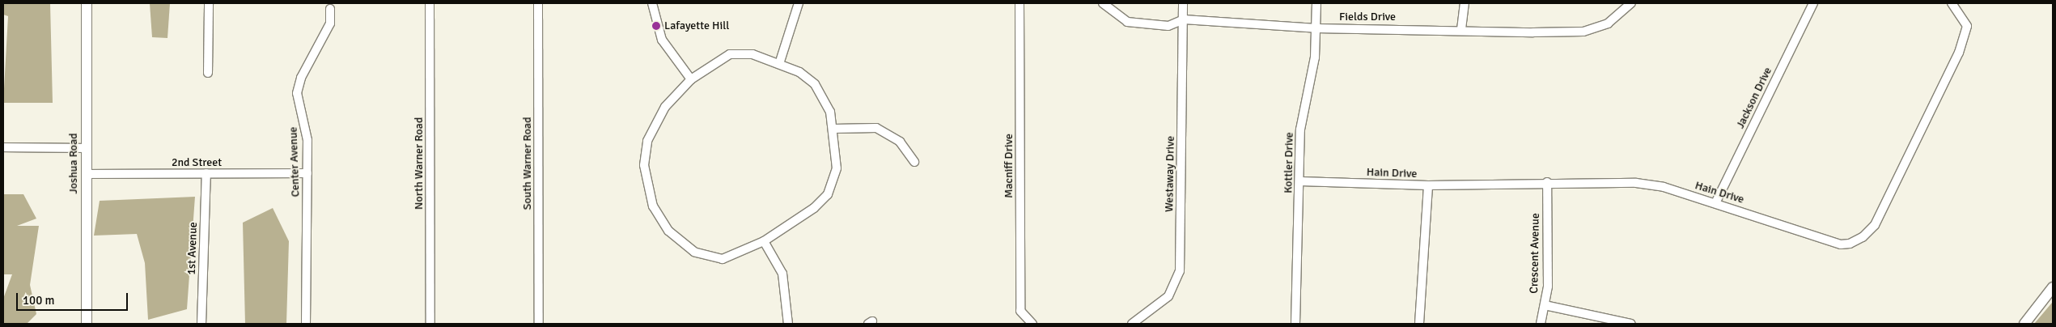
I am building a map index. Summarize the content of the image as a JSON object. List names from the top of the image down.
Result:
{
  "streets": {
    "main road": ["Joshua Road"],
    "street": [
      "Fields Drive",
      "Jackson Drive",
      "Center Avenue",
      "2nd Street",
      "Kottler Drive",
      "North Warner Road",
      "South Warner Road",
      "Macniff Drive",
      "Hain Drive",
      "Westaway Drive",
      "1st Avenue",
      "Crescent Avenue"
    ]
  },
  "crossings": [
    ["Fields Drive", "Kottler Drive"],
    ["Fields Drive", "Westaway Drive"],
    ["Jackson Drive", "Hain Drive"],
    ["Center Avenue", "2nd Street"],
    ["2nd Street", "Joshua Road"],
    ["2nd Street", "1st Avenue"],
    ["Kottler Drive", "Hain Drive"],
    ["Hain Drive", "Crescent Avenue"]
  ],
  "places": ["Lafayette Hill"],
  "scale_bar": "100 m"
}
